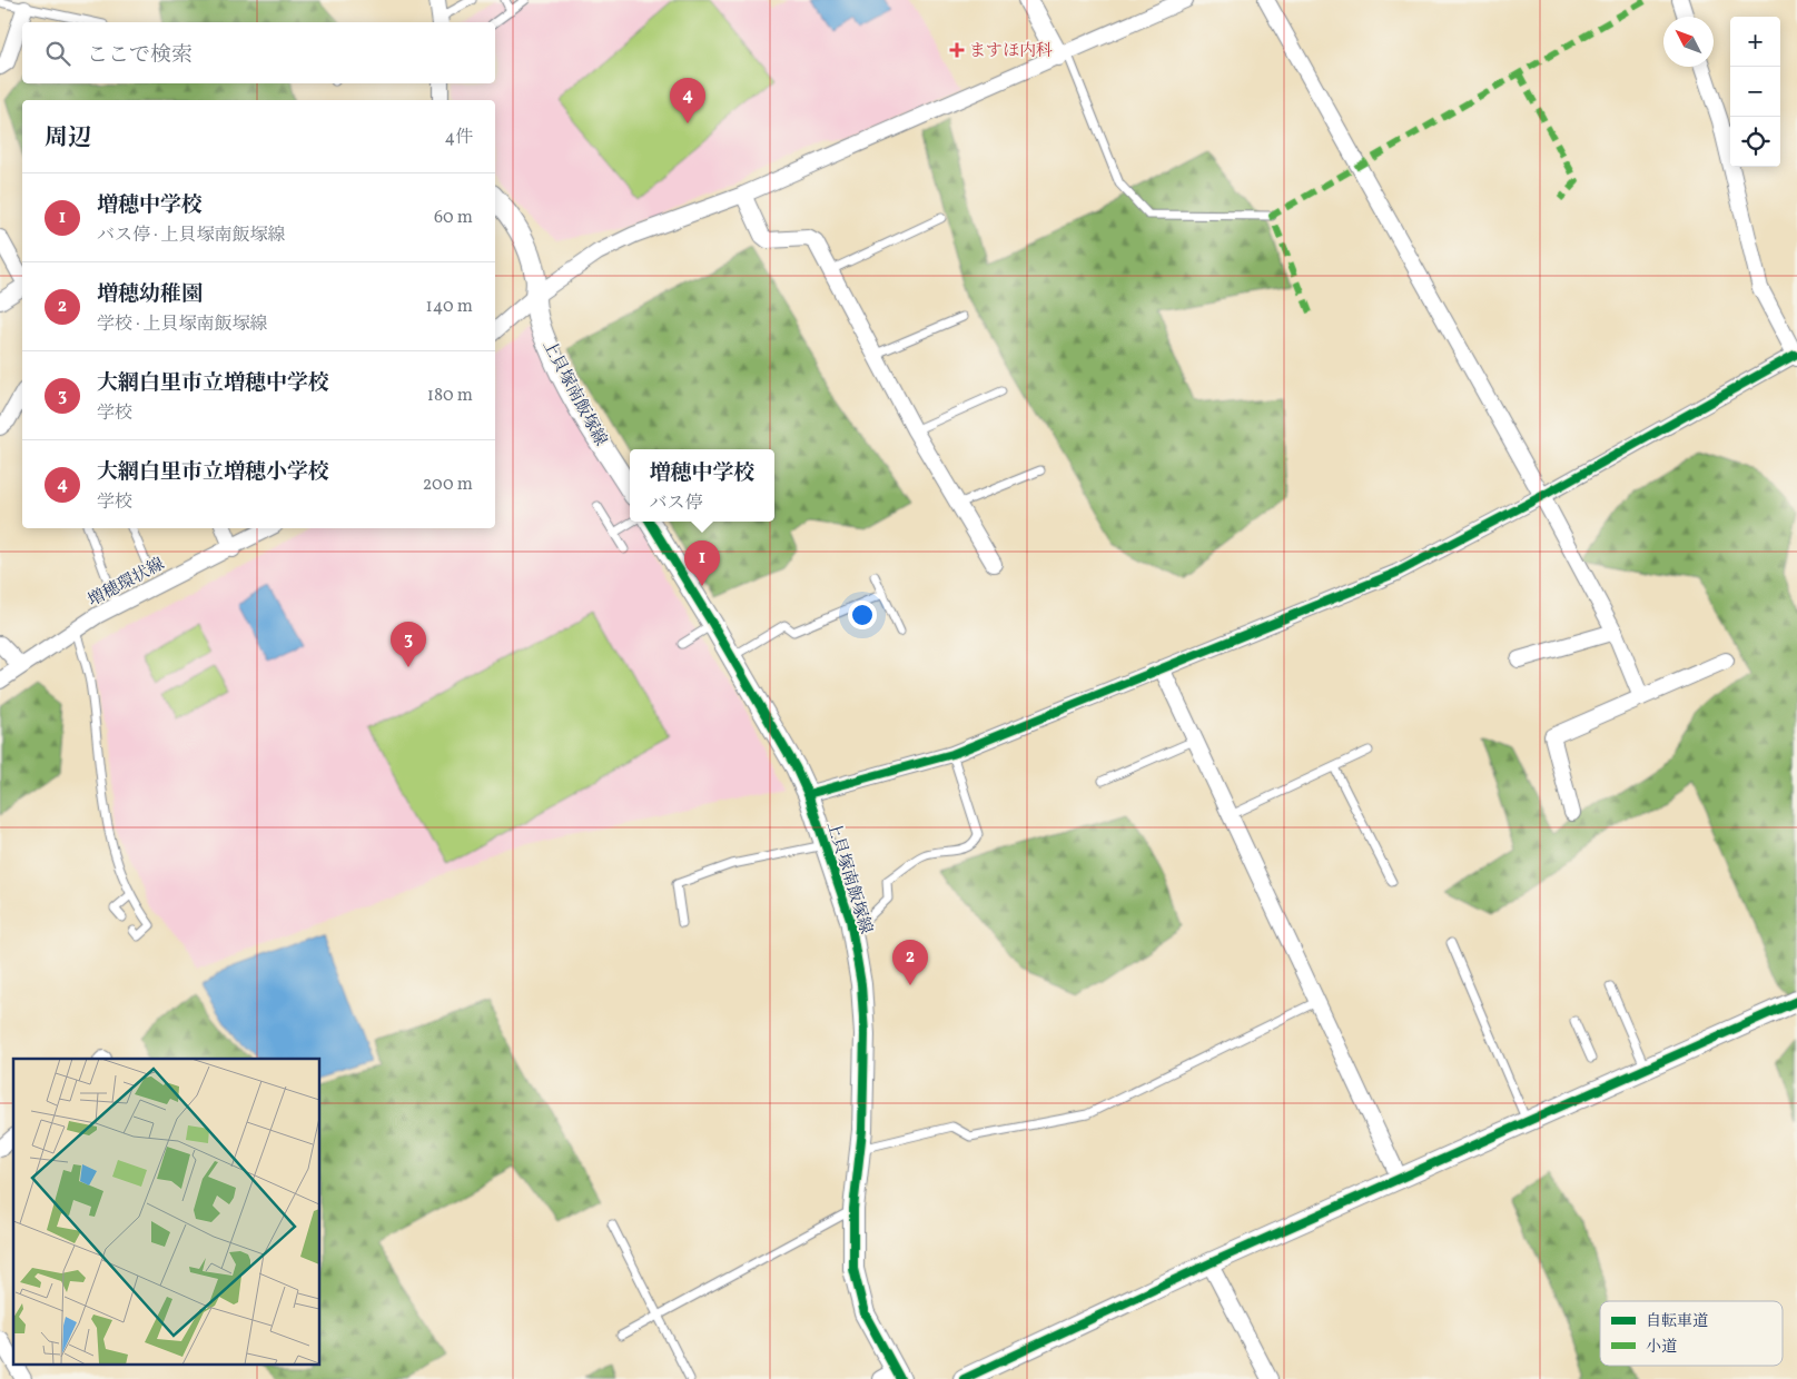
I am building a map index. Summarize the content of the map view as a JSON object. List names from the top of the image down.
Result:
{
  "streets": {
    "street": ["上貝塚南飯塚線", "増穂環状線"]
  },
  "places": {
    "health": ["ますほ内科"]
  },
  "legend": ["自転車道", "小道"],
  "north": "top left",
  "page": {
    "map_buttons": ["+", "−"],
    "search": "ここで検索",
    "pins": [
      "4",
      "1",
      "3",
      "2"
    ],
    "heading": ["周辺", "4件"],
    "list": [
      {
        "mark": "1",
        "name": "増穂中学校",
        "note": "バス停 · 上貝塚南飯塚線",
        "value": "60 m"
      },
      {
        "mark": "2",
        "name": "増穂幼稚園",
        "note": "学校 · 上貝塚南飯塚線",
        "value": "140 m"
      },
      {
        "mark": "3",
        "name": "大網白里市立増穂中学校",
        "note": "学校",
        "value": "180 m"
      },
      {
        "mark": "4",
        "name": "大網白里市立増穂小学校",
        "note": "学校",
        "value": "200 m"
      }
    ],
    "popup": ["増穂中学校", "バス停"]
  }
}
